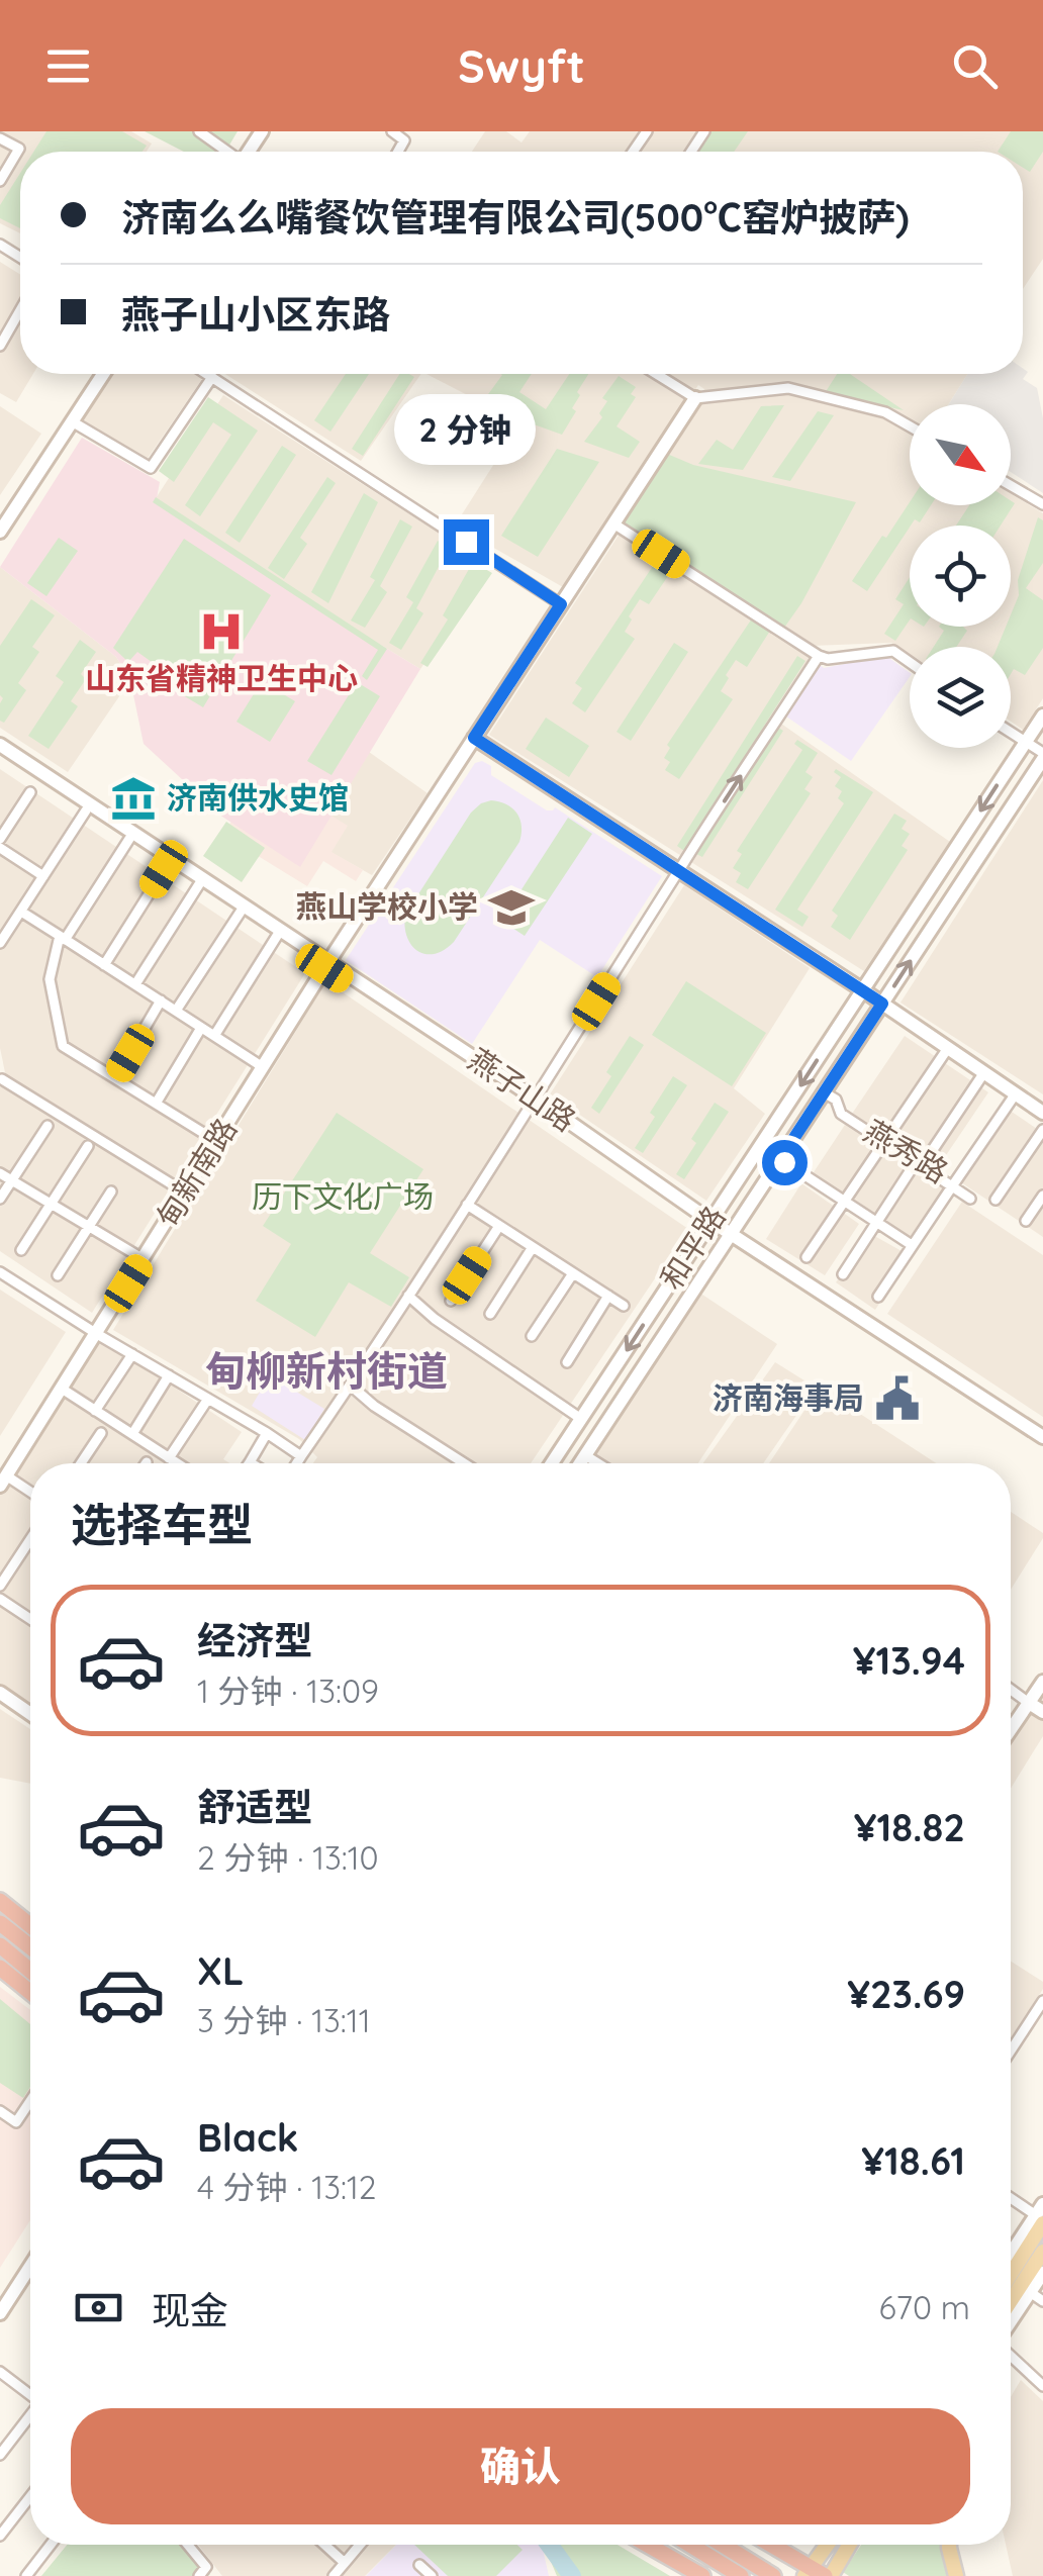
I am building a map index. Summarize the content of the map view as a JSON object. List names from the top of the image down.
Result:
{
  "streets": {
    "street": [
      "燕子山路",
      "燕秀路",
      "甸新南路",
      "和平路"
    ]
  },
  "crossings": [
    ["燕子山路", "甸新南路"],
    ["燕子山路", "和平路"],
    ["燕秀路", "和平路"]
  ],
  "districts": ["甸柳新村街道"],
  "parks": ["历下文化广场"],
  "places": {
    "hospital": ["山东省精神卫生中心"],
    "museum": ["济南供水史馆"],
    "school or university": ["燕山学校小学"],
    "public building": ["济南海事局"]
  },
  "north": "bottom right",
  "page": {
    "header": "Swyft",
    "banner": ["济南么么嘴餐饮管理有限公司(500℃窑炉披萨)", "燕子山小区东路"],
    "bubble": "2 分钟",
    "heading": "选择车型",
    "list": [
      {
        "name": "经济型",
        "note": "1 分钟 · 13:09",
        "value": "¥13.94"
      },
      {
        "name": "舒适型",
        "note": "2 分钟 · 13:10",
        "value": "¥18.82"
      },
      {
        "name": "XL",
        "note": "3 分钟 · 13:11",
        "value": "¥23.69"
      },
      {
        "name": "Black",
        "note": "4 分钟 · 13:12",
        "value": "¥18.61"
      }
    ],
    "pay": ["现金", "670 m"],
    "buttons": "确认"
  }
}
